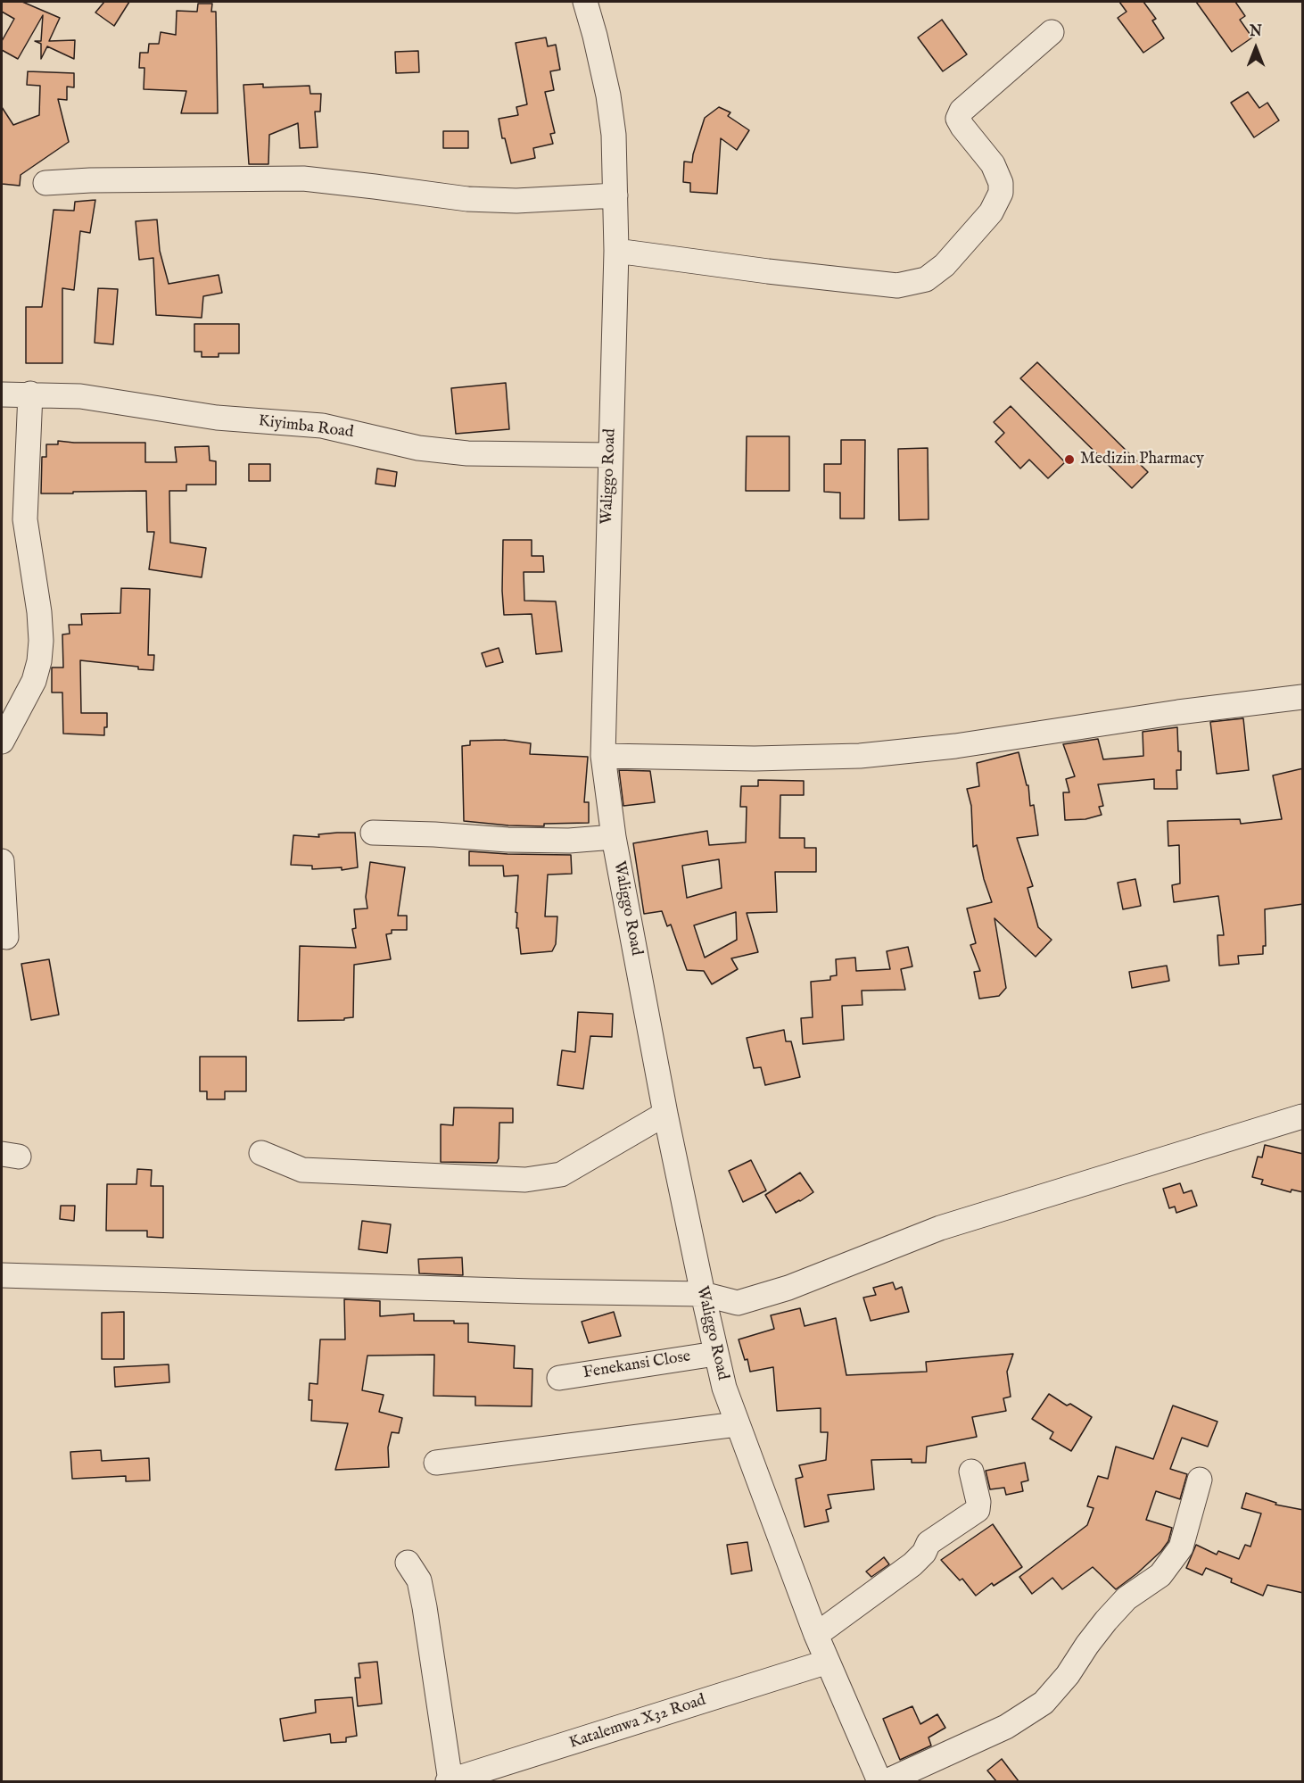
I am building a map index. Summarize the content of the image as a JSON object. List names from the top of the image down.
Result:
{
  "streets": {
    "street": [
      "Kiyimba Road",
      "Waliggo Road",
      "Fenekansi Close",
      "Katalemwa X32 Road"
    ]
  },
  "crossings": [
    ["Kiyimba Road", "Waliggo Road"],
    ["Waliggo Road", "Fenekansi Close"],
    ["Waliggo Road", "Katalemwa X32 Road"]
  ],
  "places": ["Medizin Pharmacy"],
  "north": "top"
}
